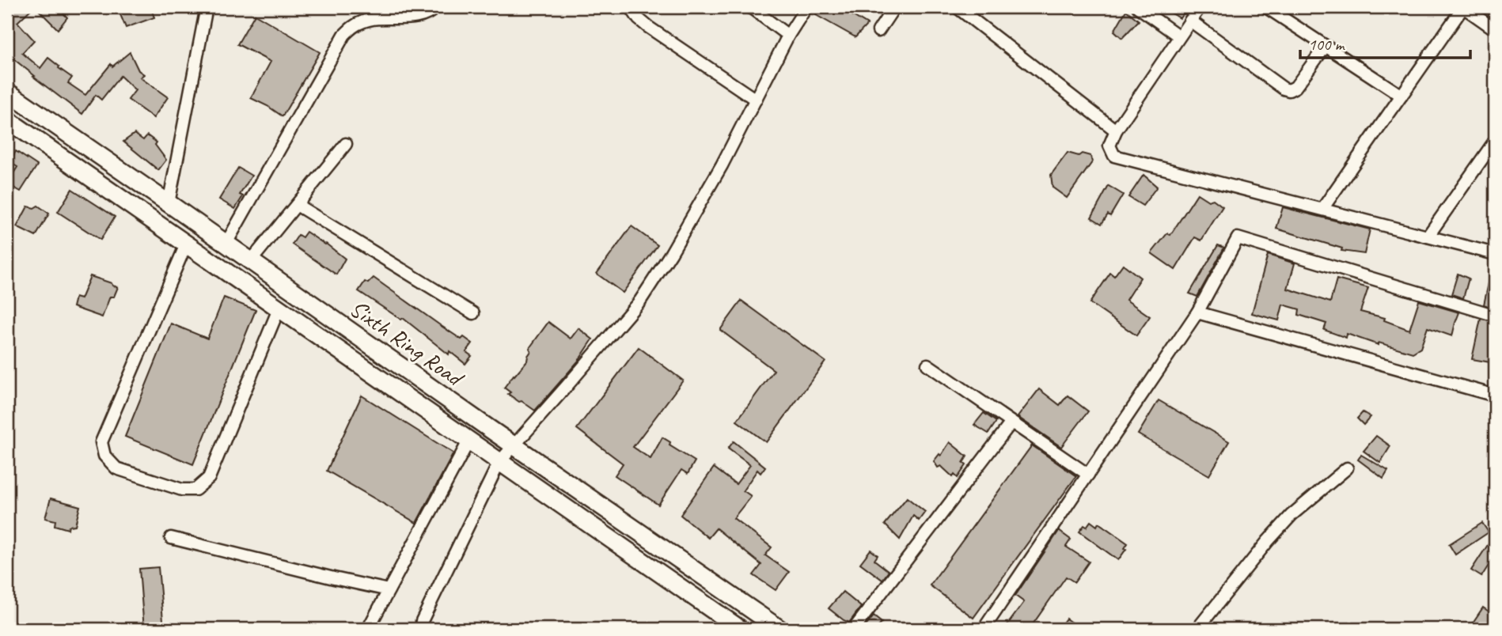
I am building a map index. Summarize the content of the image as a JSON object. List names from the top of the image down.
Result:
{
  "streets": {
    "highway": ["Sixth Ring Road"]
  },
  "scale_bar": "100 m"
}
